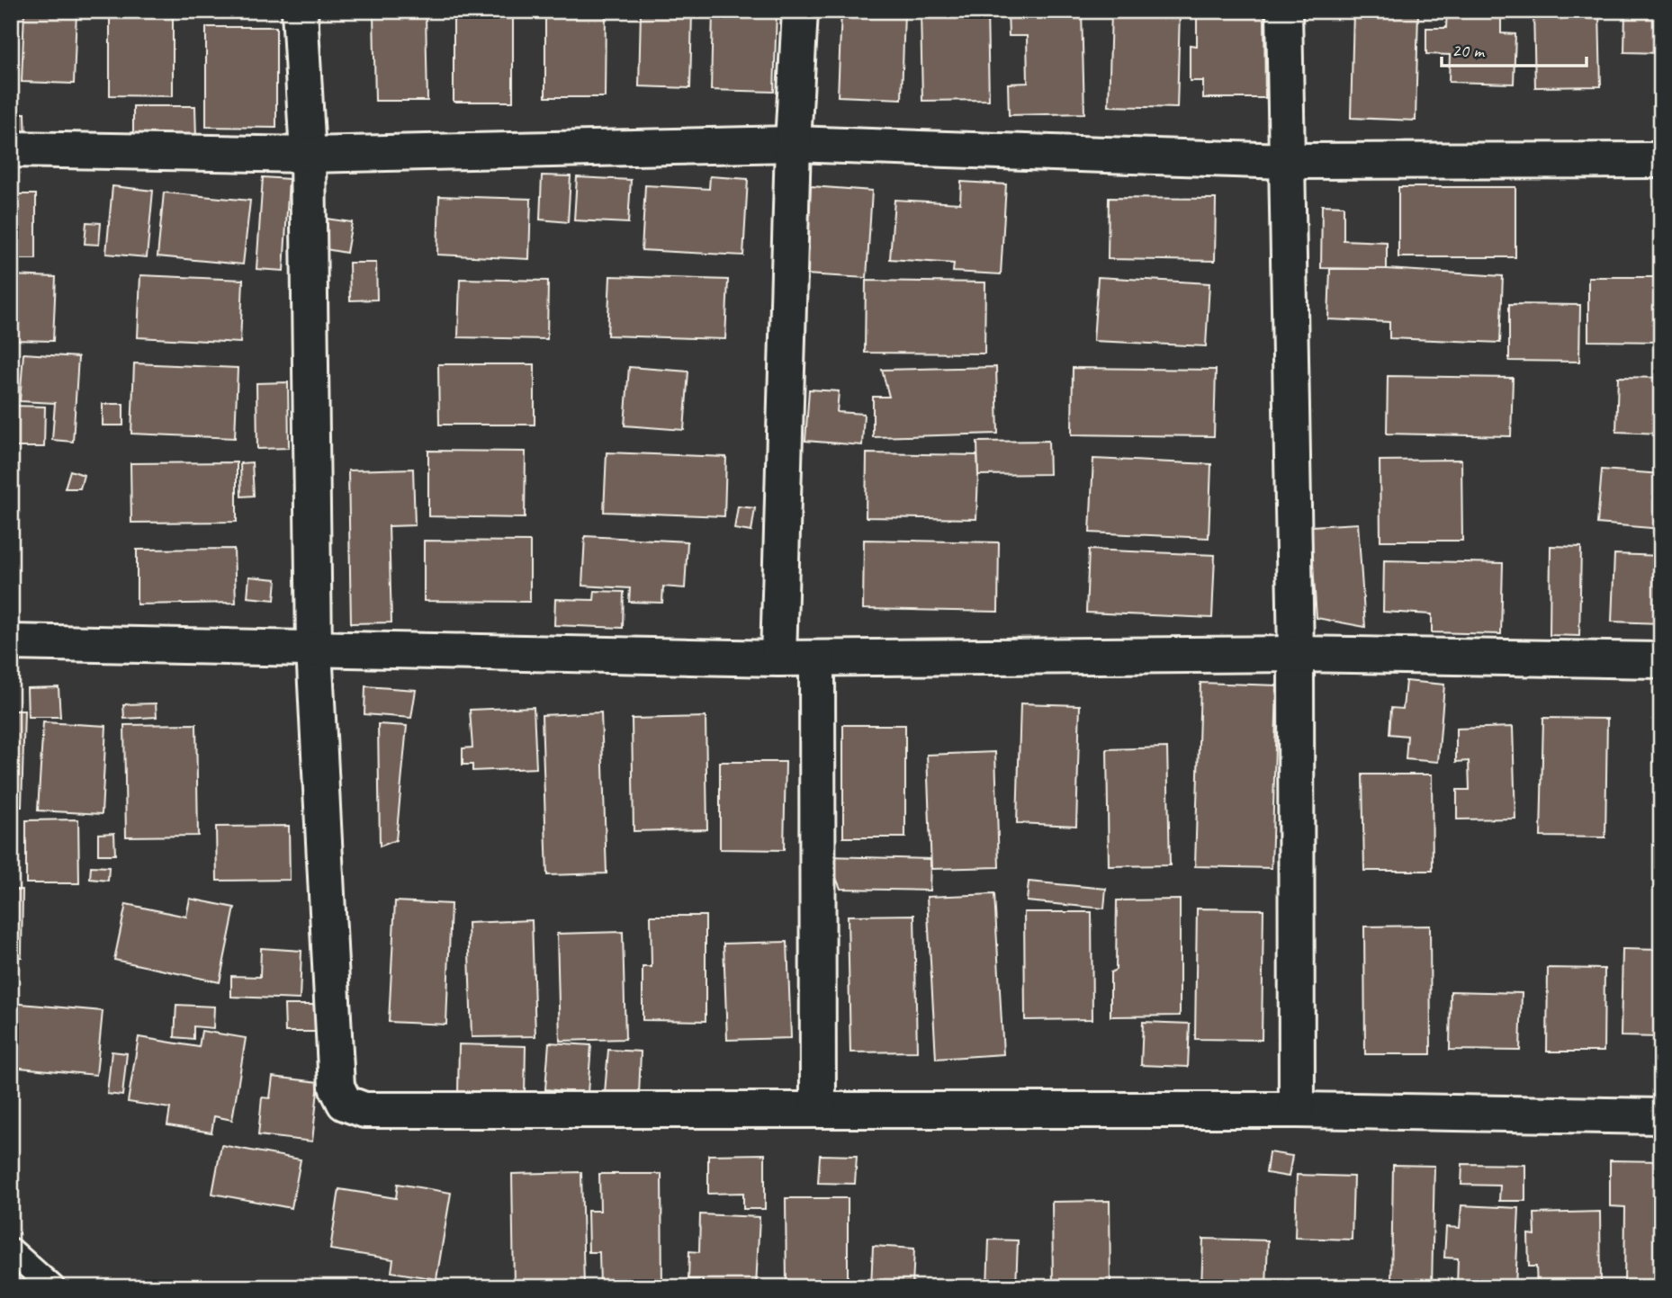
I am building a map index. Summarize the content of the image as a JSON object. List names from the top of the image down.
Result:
{
  "scale_bar": "20 m"
}
